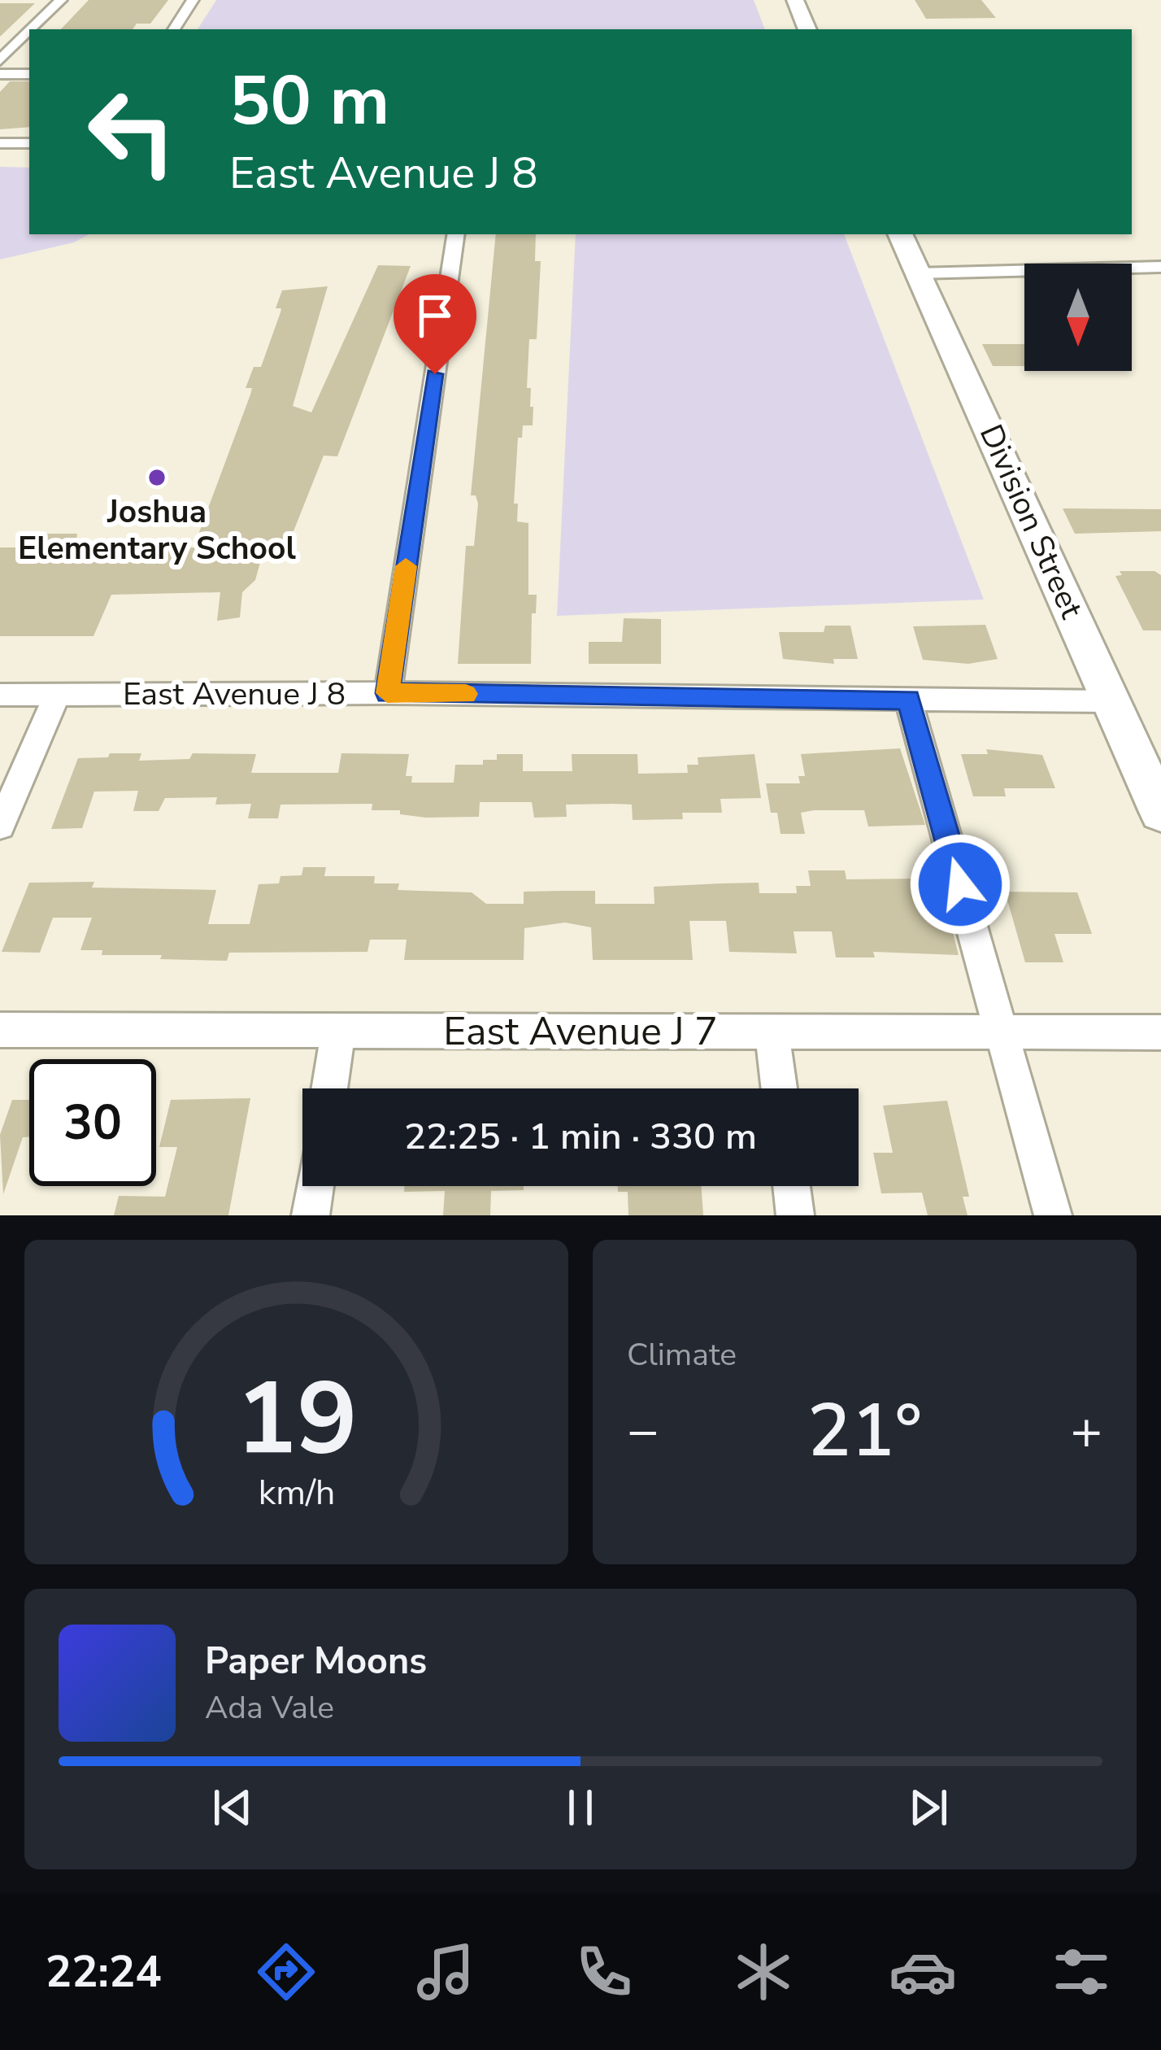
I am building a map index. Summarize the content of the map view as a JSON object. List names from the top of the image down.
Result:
{
  "streets": {
    "main road": ["Division Street"],
    "street": ["East Avenue J 8", "East Avenue J 7"]
  },
  "crossings": [
    ["Division Street", "East Avenue J 8"]
  ],
  "places": ["Joshua Elementary School"],
  "north": "bottom",
  "page": {
    "turn": ["50 m", "East Avenue J 8"],
    "limit": "30",
    "trip": "22:25 · 1 min · 330 m",
    "tile": "Climate",
    "heat": ["−", "21°", "+"],
    "song": ["Paper Moons", "Ada Vale"],
    "tabs": "22:24",
    "gauge": ["19", "km/h"]
  }
}
